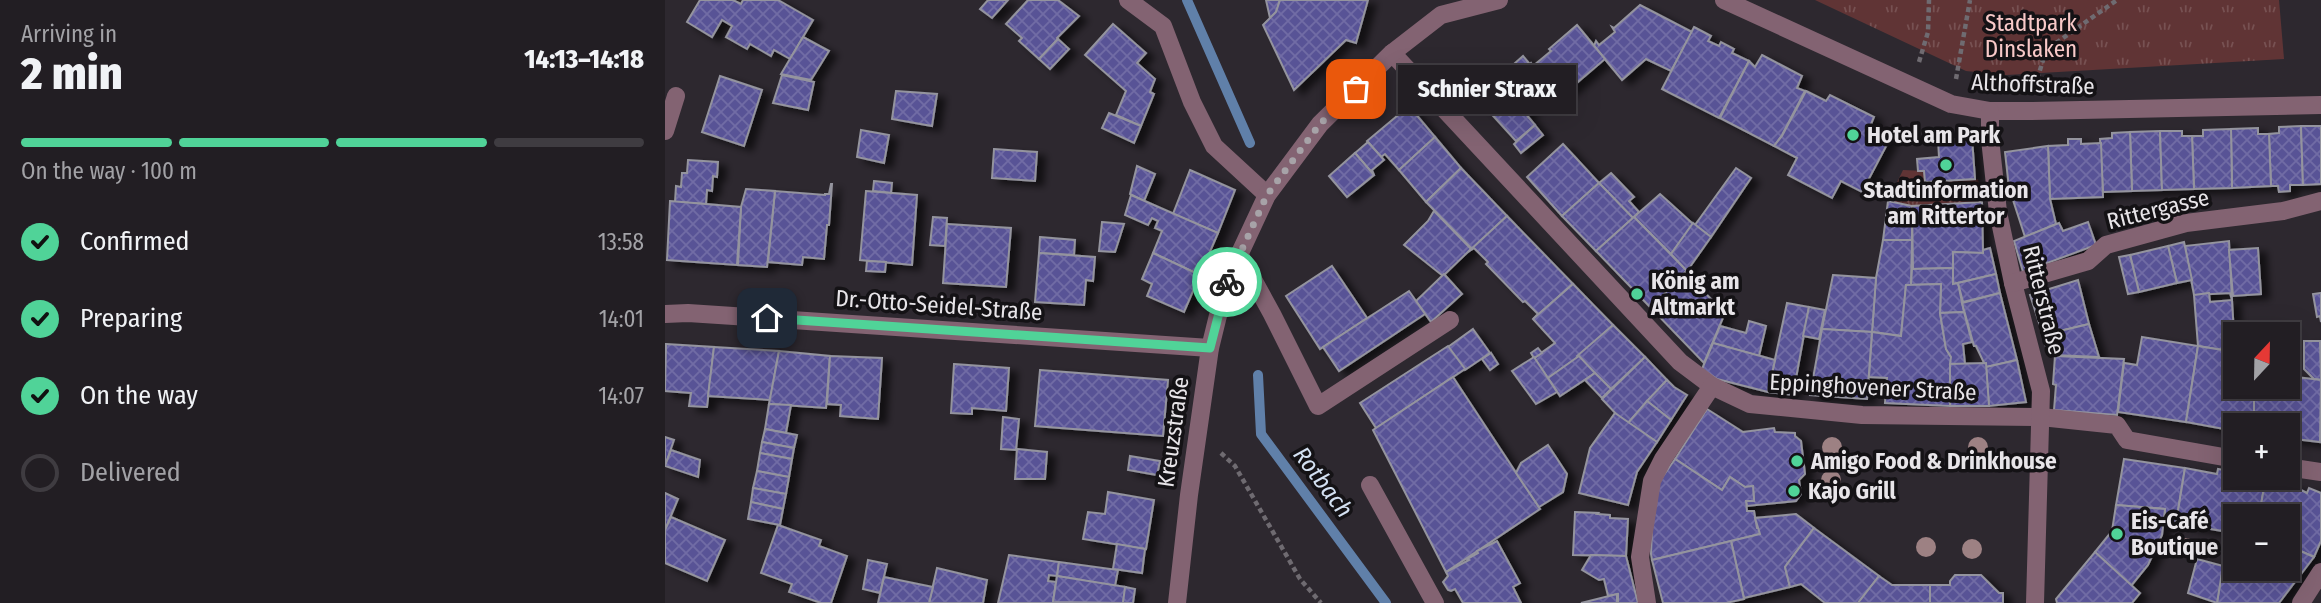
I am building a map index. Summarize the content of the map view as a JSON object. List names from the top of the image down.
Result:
{
  "streets": {
    "street": [
      "Althoffstraße",
      "Rittergasse",
      "Ritterstraße",
      "Dr.-Otto-Seidel-Straße",
      "Eppinghovener Straße",
      "Kreuzstraße"
    ]
  },
  "crossings": [
    ["Althoffstraße", "Ritterstraße"],
    ["Rittergasse", "Ritterstraße"],
    ["Ritterstraße", "Eppinghovener Straße"],
    ["Dr.-Otto-Seidel-Straße", "Kreuzstraße"],
    ["Eppinghovener Straße", "Kreuzstraße"]
  ],
  "water": ["Rotbach"],
  "parks": ["Stadtpark Dinslaken"],
  "places": [
    "Schnier Straxx",
    "Hotel am Park",
    "Stadtinformation am Rittertor",
    "König am Altmarkt",
    "Amigo Food & Drinkhouse",
    "Kajo Grill",
    "Eis-Café Boutique"
  ],
  "north": "top",
  "page": {
    "heading": ["2 min", "Arriving in", "14:13–14:18"],
    "bubble": "Schnier Straxx",
    "bar": "On the way · 100 m",
    "list": [
      ["Confirmed", "13:58"],
      ["Preparing", "14:01"],
      ["On the way", "14:07"],
      "Delivered"
    ],
    "map_buttons": ["+", "−"]
  }
}
